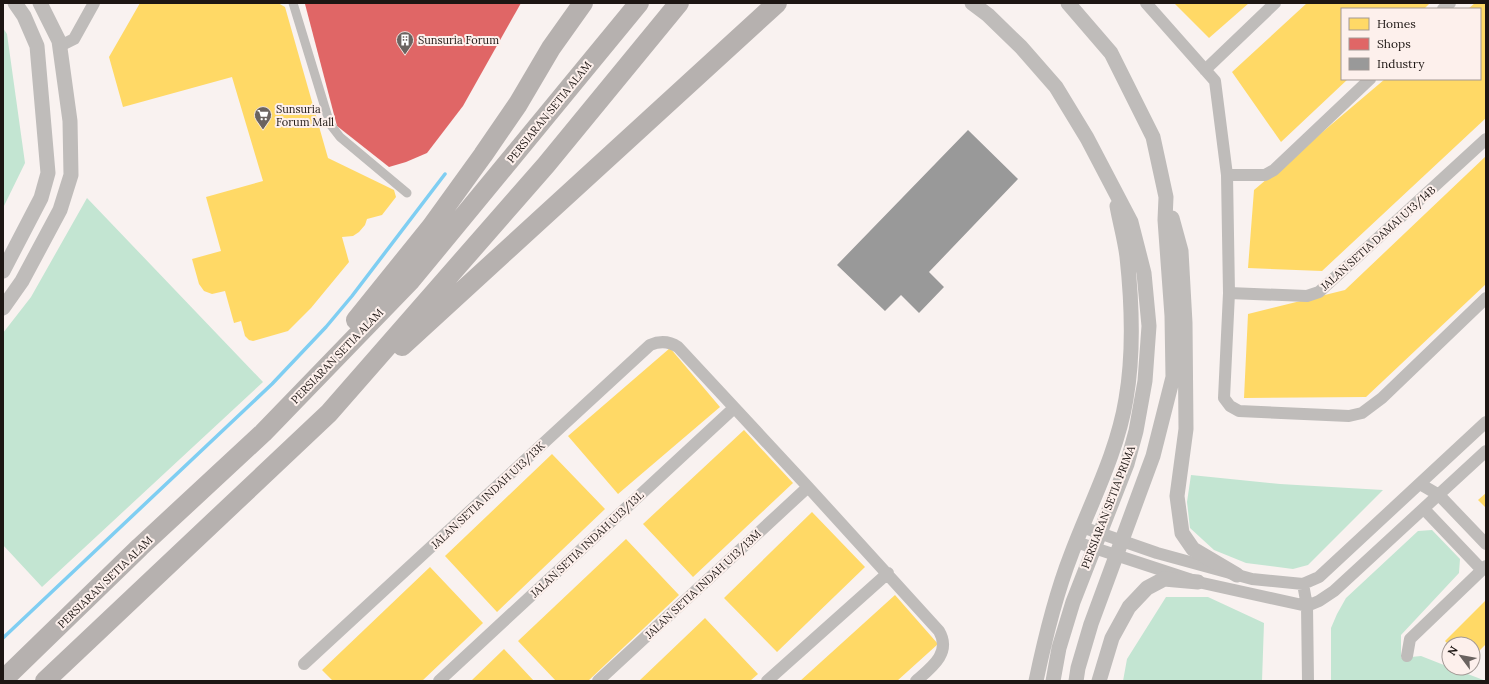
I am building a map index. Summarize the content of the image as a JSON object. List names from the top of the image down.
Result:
{
  "streets": {
    "highway": ["PERSIARAN SETIA ALAM"],
    "street": [
      "JALAN SETIA DAMAI U13/14B",
      "JALAN SETIA INDAH U13/13K",
      "PERSIARAN SETIA PRIMA",
      "JALAN SETIA INDAH U13/13L",
      "JALAN SETIA INDAH U13/13M"
    ]
  },
  "crossings": [
    ["JALAN SETIA INDAH U13/13K", "JALAN SETIA INDAH U13/13L"]
  ],
  "places": {
    "building": ["Sunsuria Forum"],
    "supermarket": ["Sunsuria Forum Mall"]
  },
  "legend": ["Homes", "Shops", "Industry"],
  "north": "top left"
}
